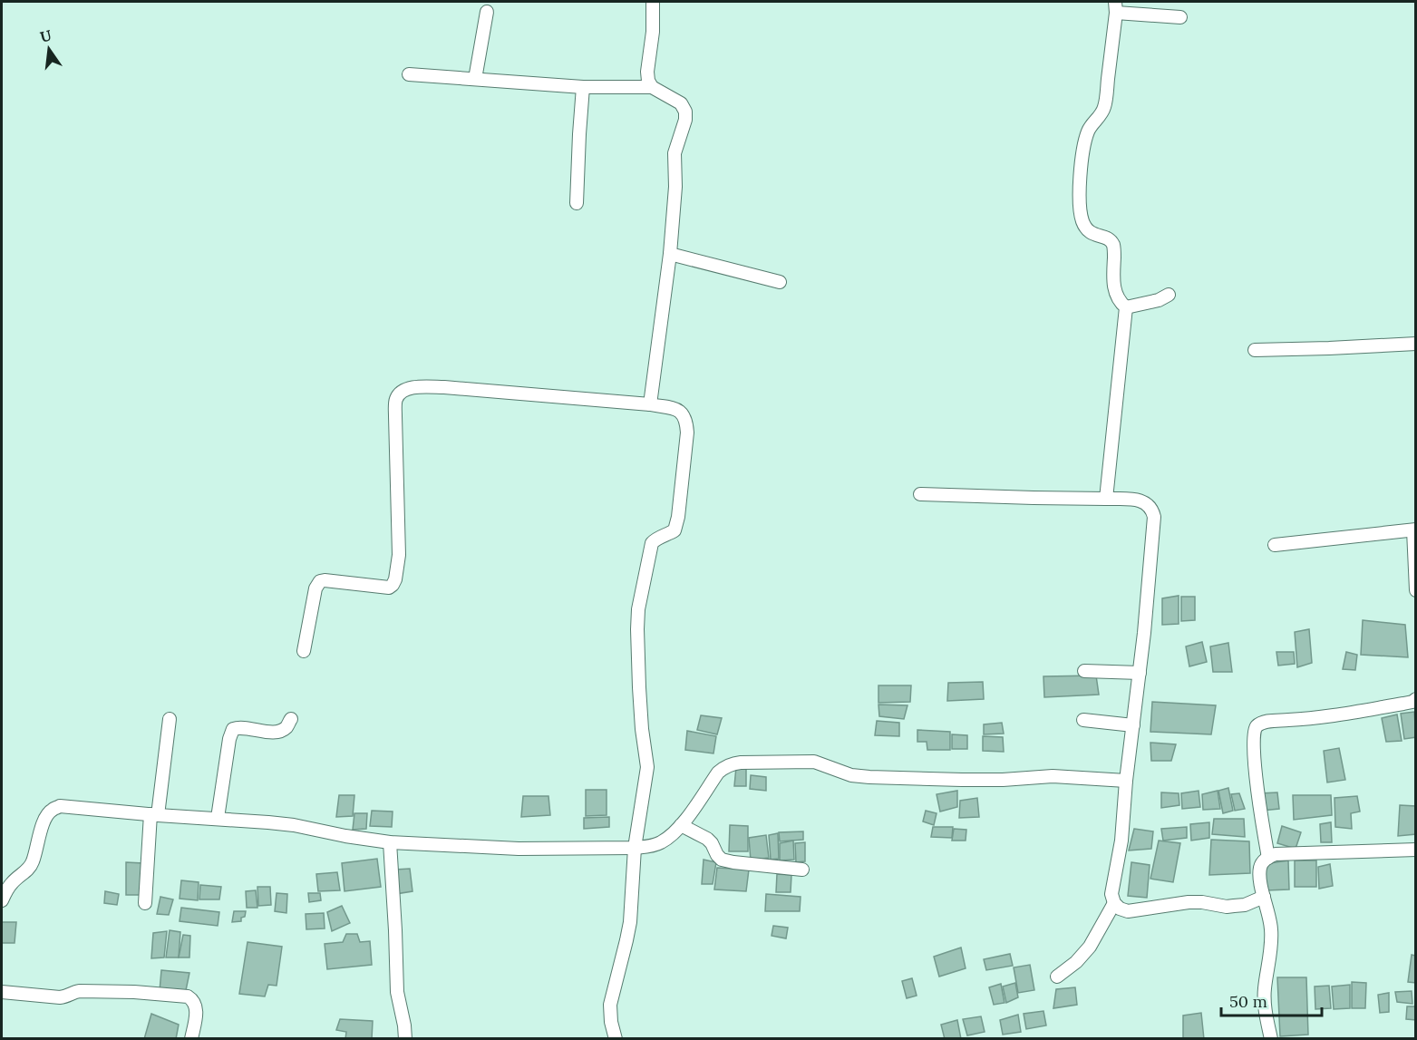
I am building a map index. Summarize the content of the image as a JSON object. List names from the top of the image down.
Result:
{
  "scale_bar": "50 m",
  "north": "top"
}
